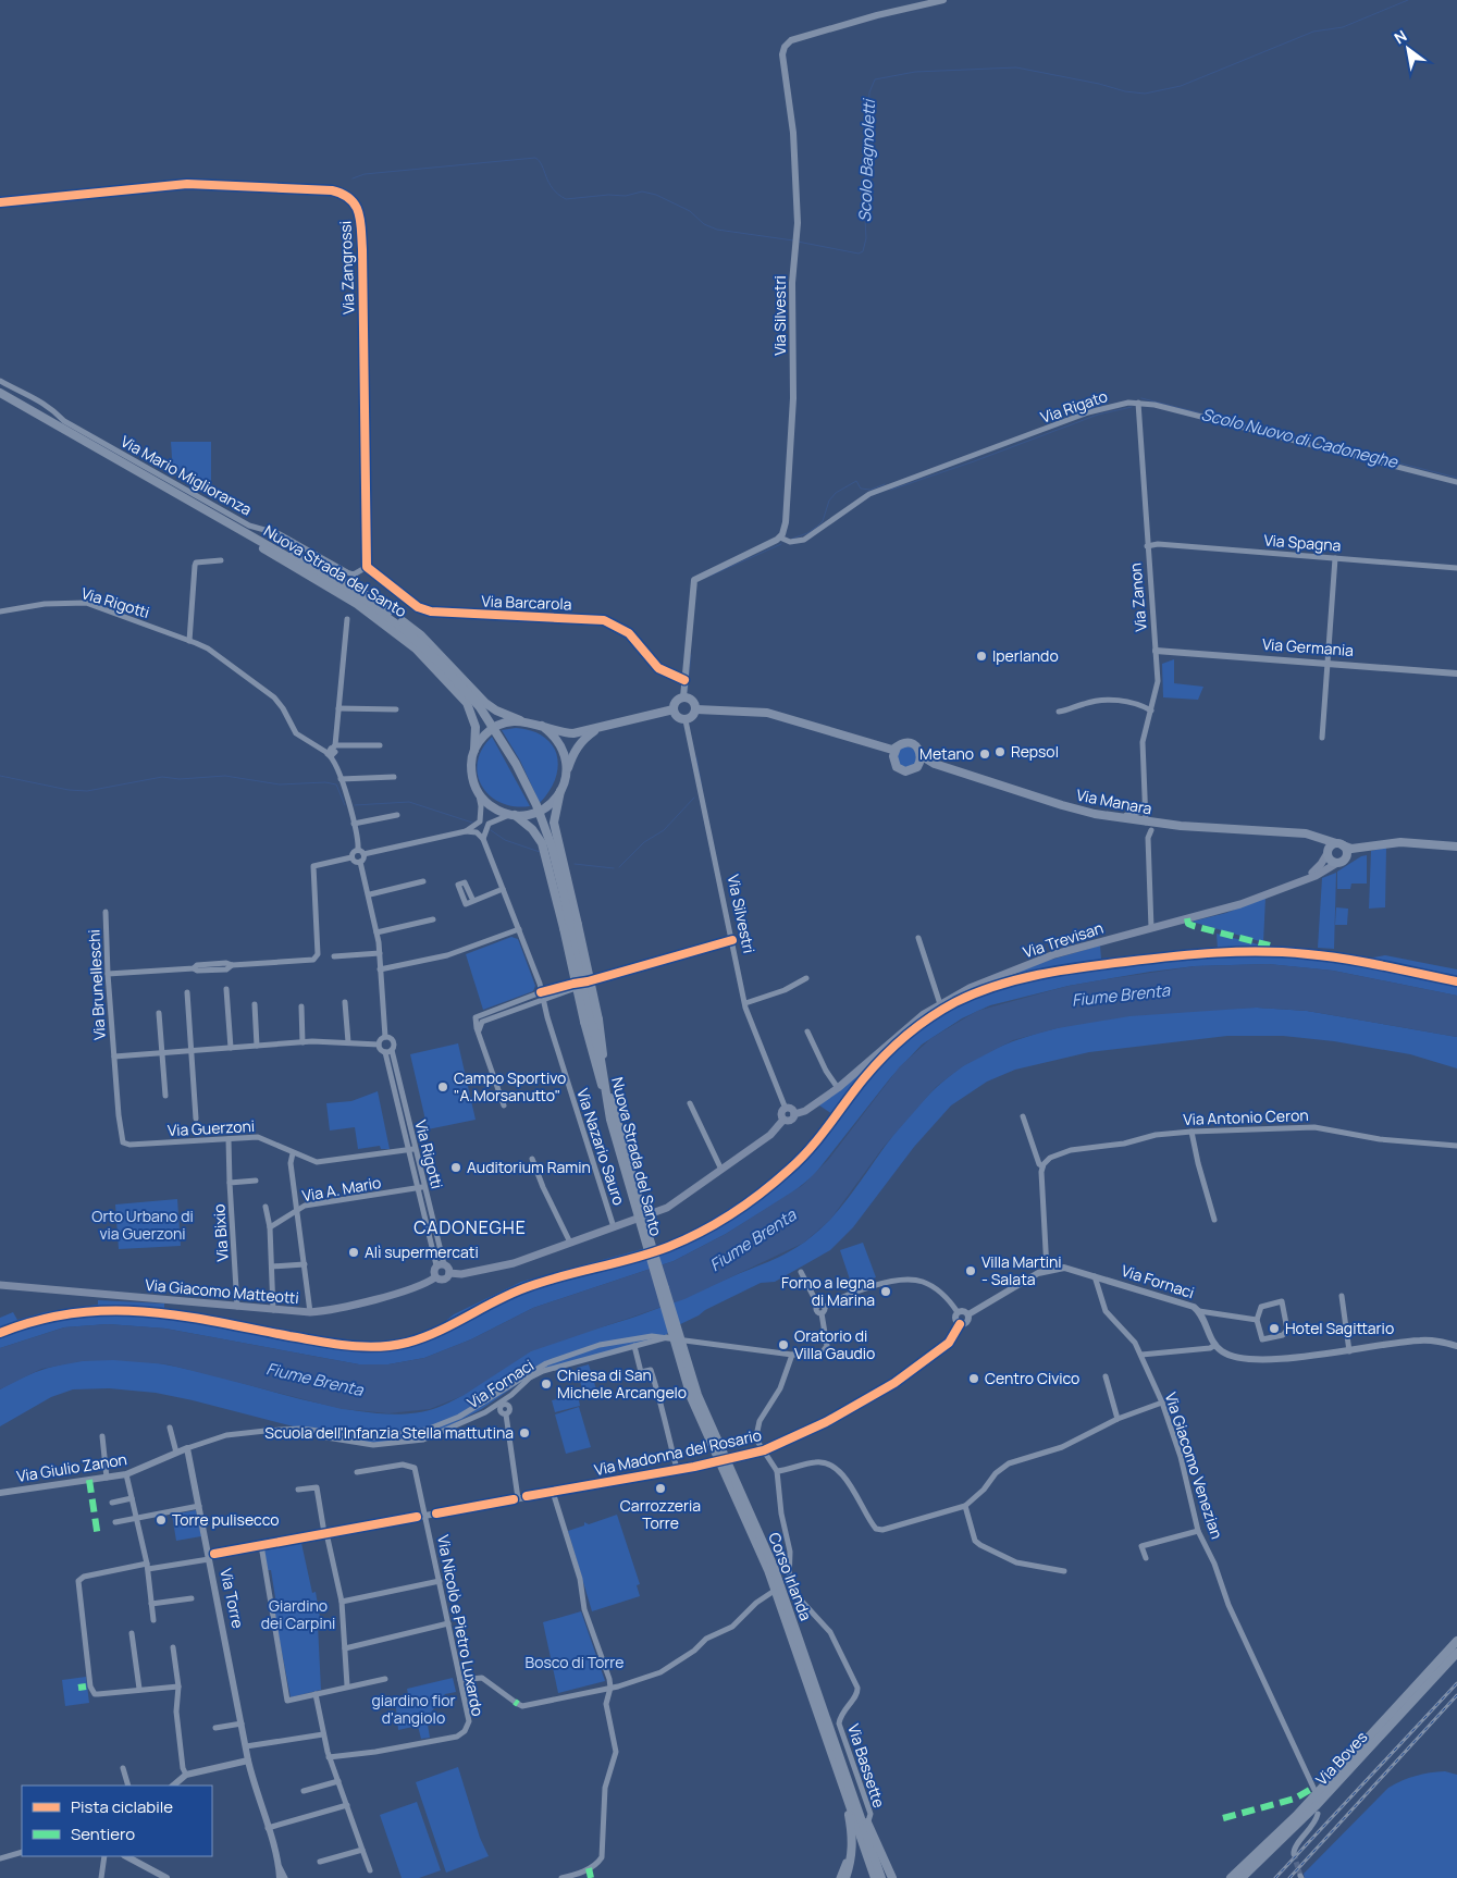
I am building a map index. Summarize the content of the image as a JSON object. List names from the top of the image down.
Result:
{
  "streets": {
    "highway": ["Nuova Strada del Santo", "Corso Irlanda", "Via Boves"],
    "main road": ["Via Manara", "Via Trevisan", "Via Giacomo Matteotti"],
    "street": [
      "Via Zangrossi",
      "Via Silvestri",
      "Via Rigato",
      "Via Mario Miglioranza",
      "Via Spagna",
      "Via Zanon",
      "Via Rigotti",
      "Via Barcarola",
      "Via Germania",
      "Via Brunelleschi",
      "Via Antonio Ceron",
      "Via Guerzoni",
      "Via Nazario Sauro",
      "Via A. Mario",
      "Via Bixio",
      "Via Fornaci",
      "Via Madonna del Rosario",
      "Via Giacomo Venezian",
      "Via Giulio Zanon",
      "Via Torre",
      "Via Nicolò e Pietro Luxardo",
      "Via Bassette"
    ]
  },
  "crossings": [
    ["Via Zangrossi", "Via Mario Miglioranza"],
    ["Via Zangrossi", "Via Barcarola"],
    ["Via Silvestri", "Via Rigato"],
    ["Via Silvestri", "Via Trevisan"],
    ["Via Rigato", "Via Zanon"],
    ["Via Mario Miglioranza", "Via Barcarola"],
    ["Via Spagna", "Via Zanon"],
    ["Nuova Strada del Santo", "Corso Irlanda"],
    ["Via Zanon", "Via Germania"],
    ["Via Zanon", "Via Manara"],
    ["Via Rigotti", "Via Guerzoni"],
    ["Via Rigotti", "Via A. Mario"],
    ["Via Rigotti", "Via Giacomo Matteotti"],
    ["Via Manara", "Via Trevisan"],
    ["Via Brunelleschi", "Via Guerzoni"],
    ["Via Bixio", "Via Giacomo Matteotti"],
    ["Via Fornaci", "Via Madonna del Rosario"],
    ["Via Fornaci", "Via Giacomo Venezian"],
    ["Via Fornaci", "Via Giulio Zanon"],
    ["Via Fornaci", "Via Torre"],
    ["Via Madonna del Rosario", "Via Torre"],
    ["Via Madonna del Rosario", "Via Nicolò e Pietro Luxardo"],
    ["Via Giulio Zanon", "Via Torre"]
  ],
  "districts": ["CADONEGHE"],
  "water": ["Scolo Bagnoletti", "Scolo Nuovo di Cadoneghe", "Fiume Brenta"],
  "parks": [
    "Orto Urbano di via Guerzoni",
    "Giardino dei Carpini",
    "Bosco di Torre",
    "giardino fior d'angiolo"
  ],
  "places": [
    "Iperlando",
    "Repsol",
    "Metano",
    "Campo Sportivo \"A.Morsanutto\"",
    "Auditorium Ramin",
    "Alì supermercati",
    "Villa Martini - Salata",
    "Forno a legna di Marina",
    "Hotel Sagittario",
    "Oratorio di Villa Gaudio",
    "Centro Civico",
    "Chiesa di San Michele Arcangelo",
    "Scuola dell'Infanzia Stella mattutina",
    "Carrozzeria Torre",
    "Torre pulisecco"
  ],
  "legend": ["Pista ciclabile", "Sentiero"],
  "north": "top left"
}
